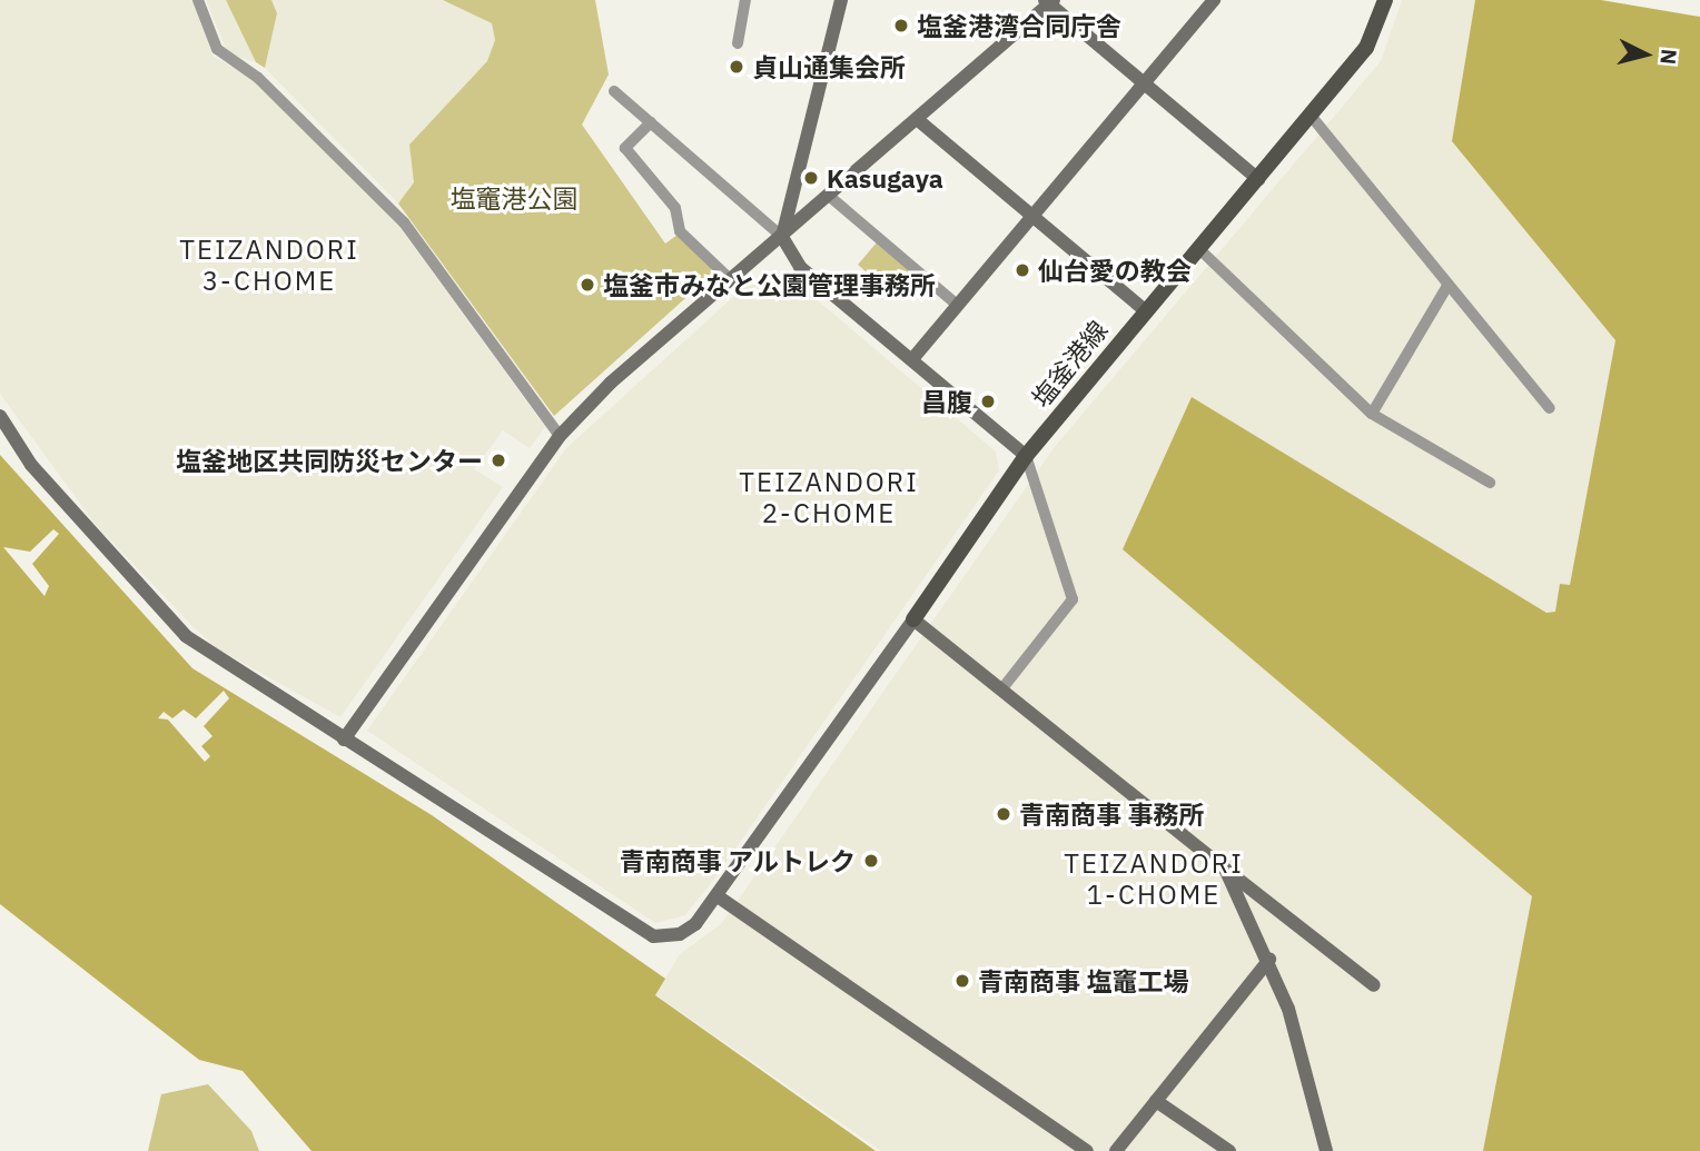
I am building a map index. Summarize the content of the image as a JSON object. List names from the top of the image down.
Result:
{
  "streets": {
    "main road": ["塩釜港線"]
  },
  "districts": ["TEIZANDORI 3-CHOME", "TEIZANDORI 2-CHOME", "TEIZANDORI 1-CHOME"],
  "parks": ["塩竈港公園"],
  "places": [
    "塩釜港湾合同庁舎",
    "貞山通集会所",
    "Kasugaya",
    "仙台愛の教会",
    "塩釜市みなと公園管理事務所",
    "昌腹",
    "塩釜地区共同防災センター",
    "青南商事 事務所",
    "青南商事 アルトレク",
    "青南商事 塩竈工場"
  ],
  "north": "right"
}
